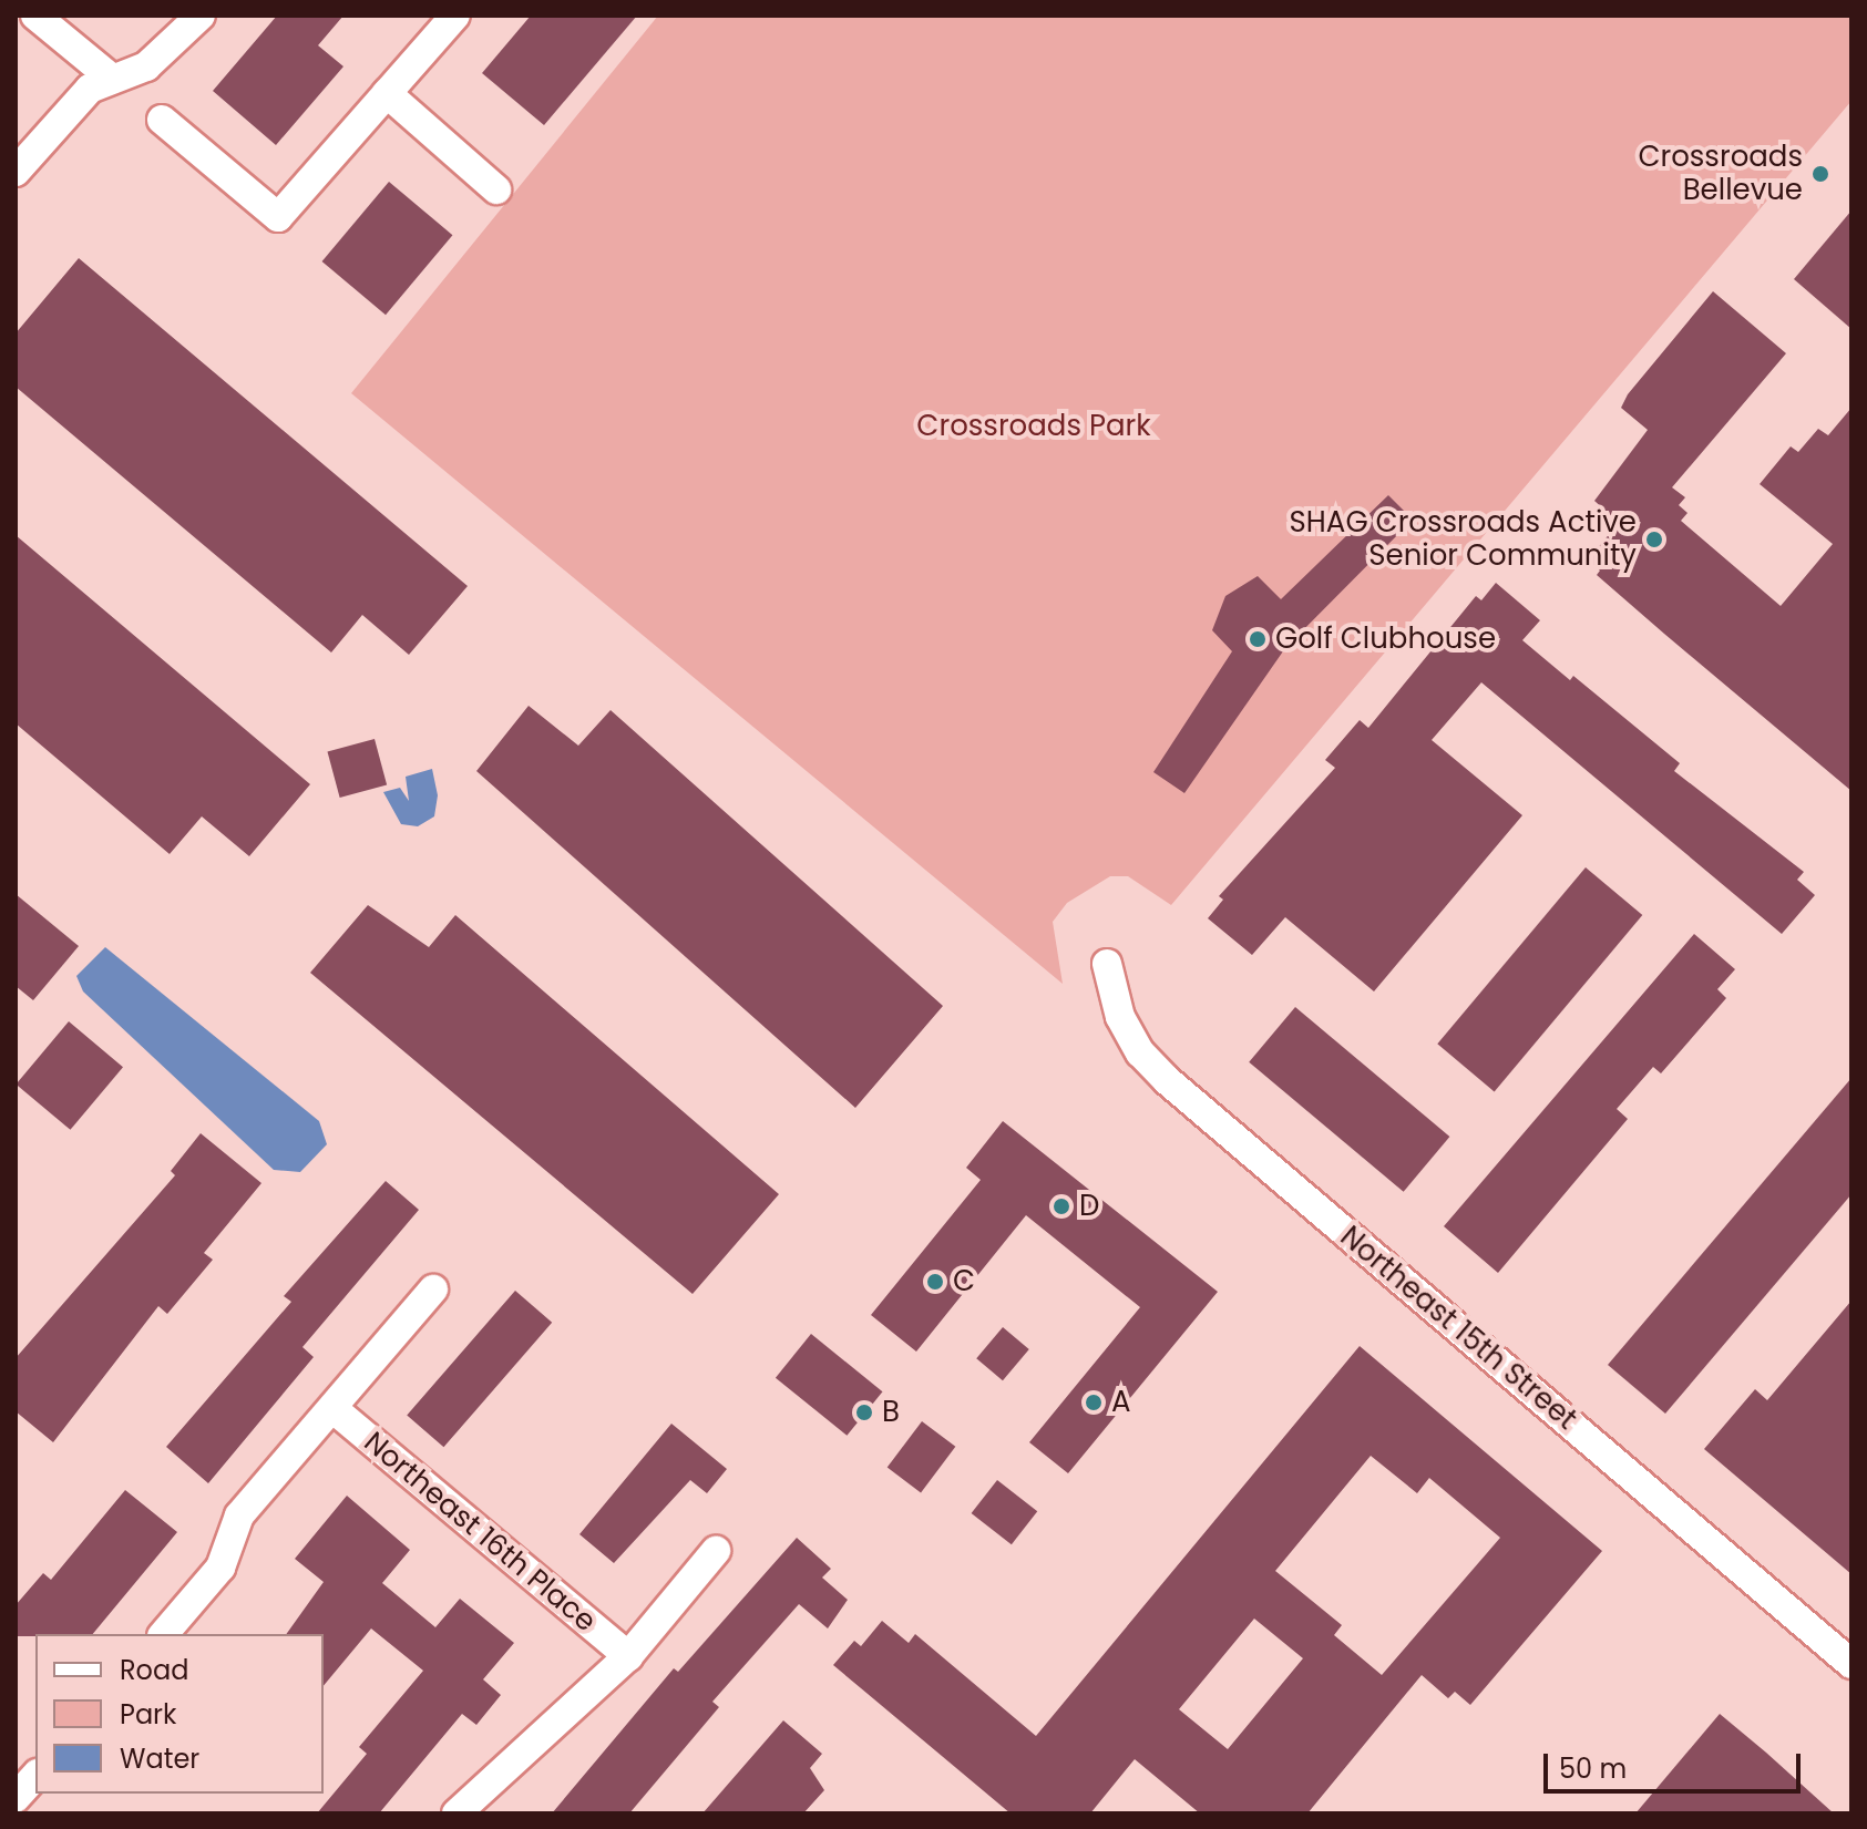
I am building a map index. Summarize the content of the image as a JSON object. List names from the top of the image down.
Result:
{
  "streets": {
    "street": ["Northeast 15th Street", "Northeast 16th Place"]
  },
  "parks": ["Crossroads Park"],
  "places": [
    "Crossroads Bellevue",
    "SHAG Crossroads Active Senior Community",
    "Golf Clubhouse",
    "D",
    "C",
    "A",
    "B"
  ],
  "legend": ["Road", "Park", "Water"],
  "scale_bar": "50 m"
}
